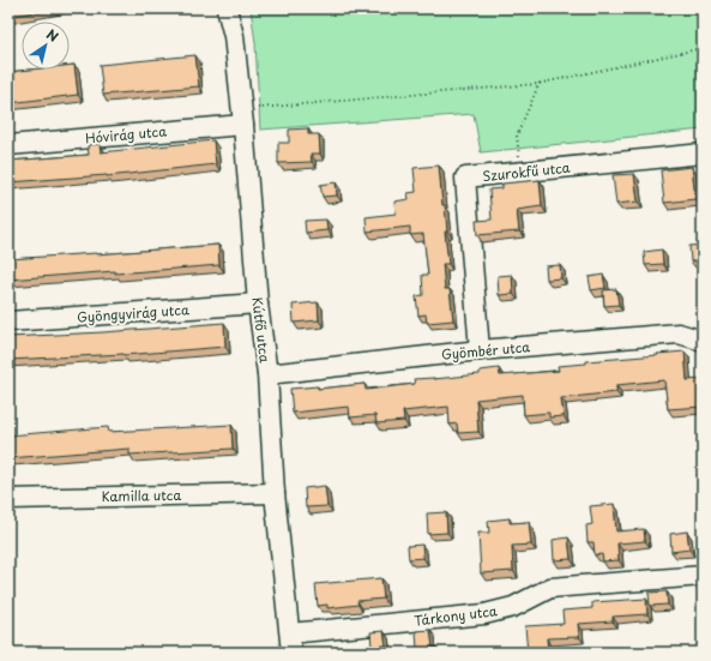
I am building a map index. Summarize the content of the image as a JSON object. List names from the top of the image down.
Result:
{
  "streets": {
    "street": [
      "Hóvirág utca",
      "Szurokfű utca",
      "Gyöngyvirág utca",
      "Kútfő utca",
      "Gyömbér utca",
      "Kamilla utca",
      "Tárkony utca"
    ]
  },
  "crossings": [
    ["Hóvirág utca", "Kútfő utca"],
    ["Szurokfű utca", "Gyömbér utca"],
    ["Gyöngyvirág utca", "Kútfő utca"],
    ["Kútfő utca", "Gyömbér utca"],
    ["Kútfő utca", "Kamilla utca"],
    ["Kútfő utca", "Tárkony utca"]
  ],
  "north": "top right"
}
